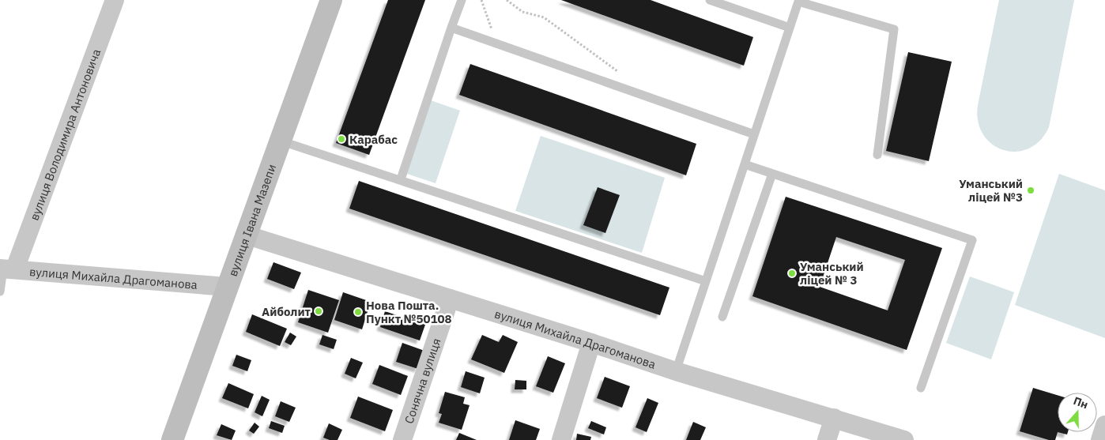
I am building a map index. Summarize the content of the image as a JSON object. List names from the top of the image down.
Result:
{
  "streets": {
    "main road": ["вулиця Івана Мазепи"],
    "street": ["вулиця Володимира Антоновича", "вулиця Михайла Драгоманова", "Сонячна вулиця"]
  },
  "crossings": [
    ["вулиця Володимира Антоновича", "вулиця Михайла Драгоманова"],
    ["вулиця Івана Мазепи", "вулиця Михайла Драгоманова"],
    ["вулиця Михайла Драгоманова", "Сонячна вулиця"]
  ],
  "places": [
    "Карабас",
    "Уманський ліцей №3",
    "Уманський ліцей № 3",
    "Айболит",
    "Нова Пошта. Пункт №50108"
  ],
  "north": "top"
}
